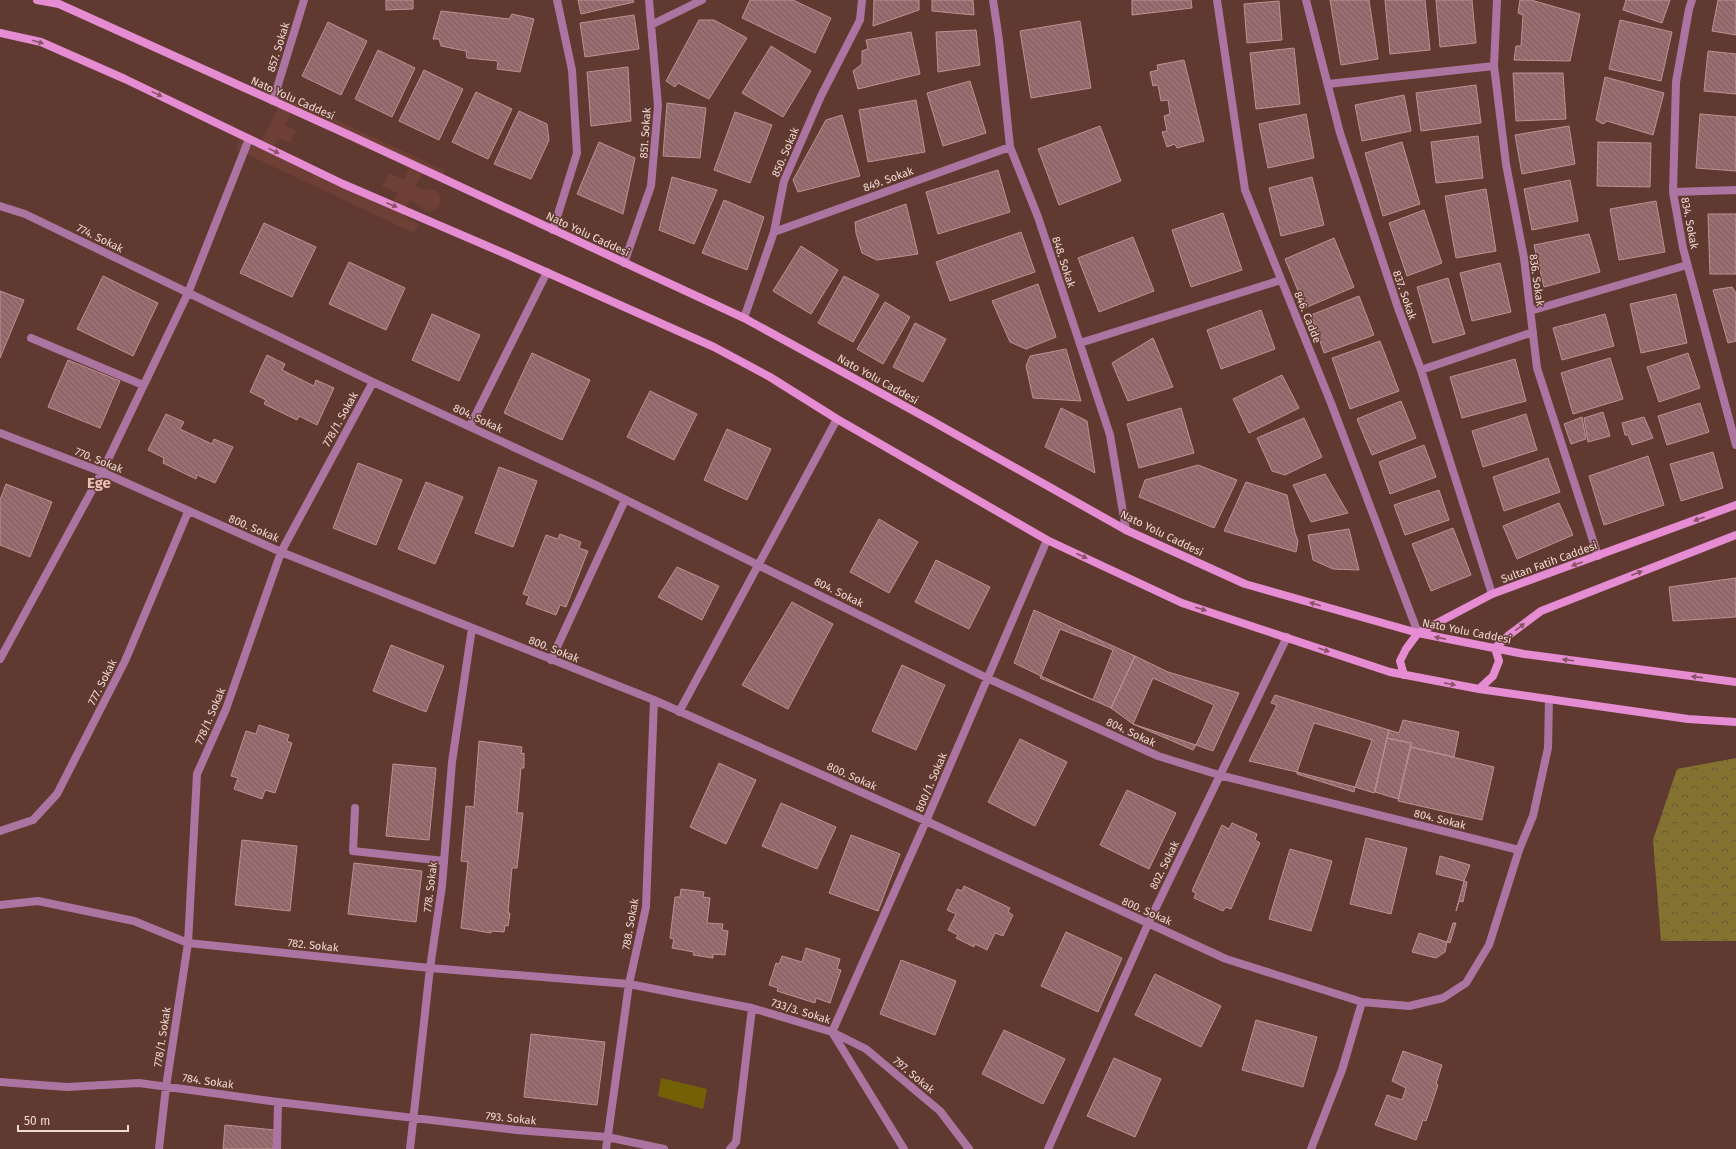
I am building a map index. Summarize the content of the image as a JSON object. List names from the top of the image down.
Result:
{
  "streets": {
    "main road": ["Nato Yolu Caddesi", "Sultan Fatih Caddesi"],
    "street": [
      "857. Sokak",
      "851. Sokak",
      "850. Sokak",
      "849. Sokak",
      "834. Sokak",
      "774. Sokak",
      "848. Sokak",
      "836. Sokak",
      "837. Sokak",
      "846. Cadde",
      "804. Sokak",
      "778/1. Sokak",
      "770. Sokak",
      "800. Sokak",
      "777. Sokak",
      "800/1. Sokak",
      "802. Sokak",
      "778. Sokak",
      "788. Sokak",
      "782. Sokak",
      "733/3. Sokak",
      "797. Sokak",
      "784. Sokak",
      "793. Sokak"
    ]
  },
  "crossings": [
    ["857. Sokak", "Nato Yolu Caddesi"],
    ["Nato Yolu Caddesi", "851. Sokak"],
    ["Nato Yolu Caddesi", "850. Sokak"],
    ["Nato Yolu Caddesi", "848. Sokak"],
    ["Nato Yolu Caddesi", "846. Cadde"],
    ["Nato Yolu Caddesi", "Sultan Fatih Caddesi"],
    ["850. Sokak", "849. Sokak"],
    ["849. Sokak", "848. Sokak"],
    ["774. Sokak", "804. Sokak"],
    ["836. Sokak", "Sultan Fatih Caddesi"],
    ["837. Sokak", "Sultan Fatih Caddesi"],
    ["846. Cadde", "Sultan Fatih Caddesi"],
    ["804. Sokak", "778/1. Sokak"],
    ["804. Sokak", "800. Sokak"],
    ["804. Sokak", "800/1. Sokak"],
    ["804. Sokak", "802. Sokak"],
    ["778/1. Sokak", "800. Sokak"],
    ["778/1. Sokak", "782. Sokak"],
    ["778/1. Sokak", "784. Sokak"],
    ["770. Sokak", "800. Sokak"],
    ["770. Sokak", "777. Sokak"],
    ["800. Sokak", "777. Sokak"],
    ["800. Sokak", "800/1. Sokak"],
    ["800. Sokak", "802. Sokak"],
    ["800. Sokak", "778. Sokak"],
    ["800. Sokak", "788. Sokak"],
    ["800/1. Sokak", "733/3. Sokak"],
    ["800/1. Sokak", "797. Sokak"],
    ["778. Sokak", "782. Sokak"],
    ["778. Sokak", "784. Sokak"],
    ["778. Sokak", "793. Sokak"],
    ["788. Sokak", "782. Sokak"],
    ["788. Sokak", "733/3. Sokak"],
    ["788. Sokak", "793. Sokak"],
    ["782. Sokak", "733/3. Sokak"],
    ["733/3. Sokak", "797. Sokak"],
    ["784. Sokak", "793. Sokak"]
  ],
  "districts": ["Ege"],
  "scale_bar": "50 m"
}
